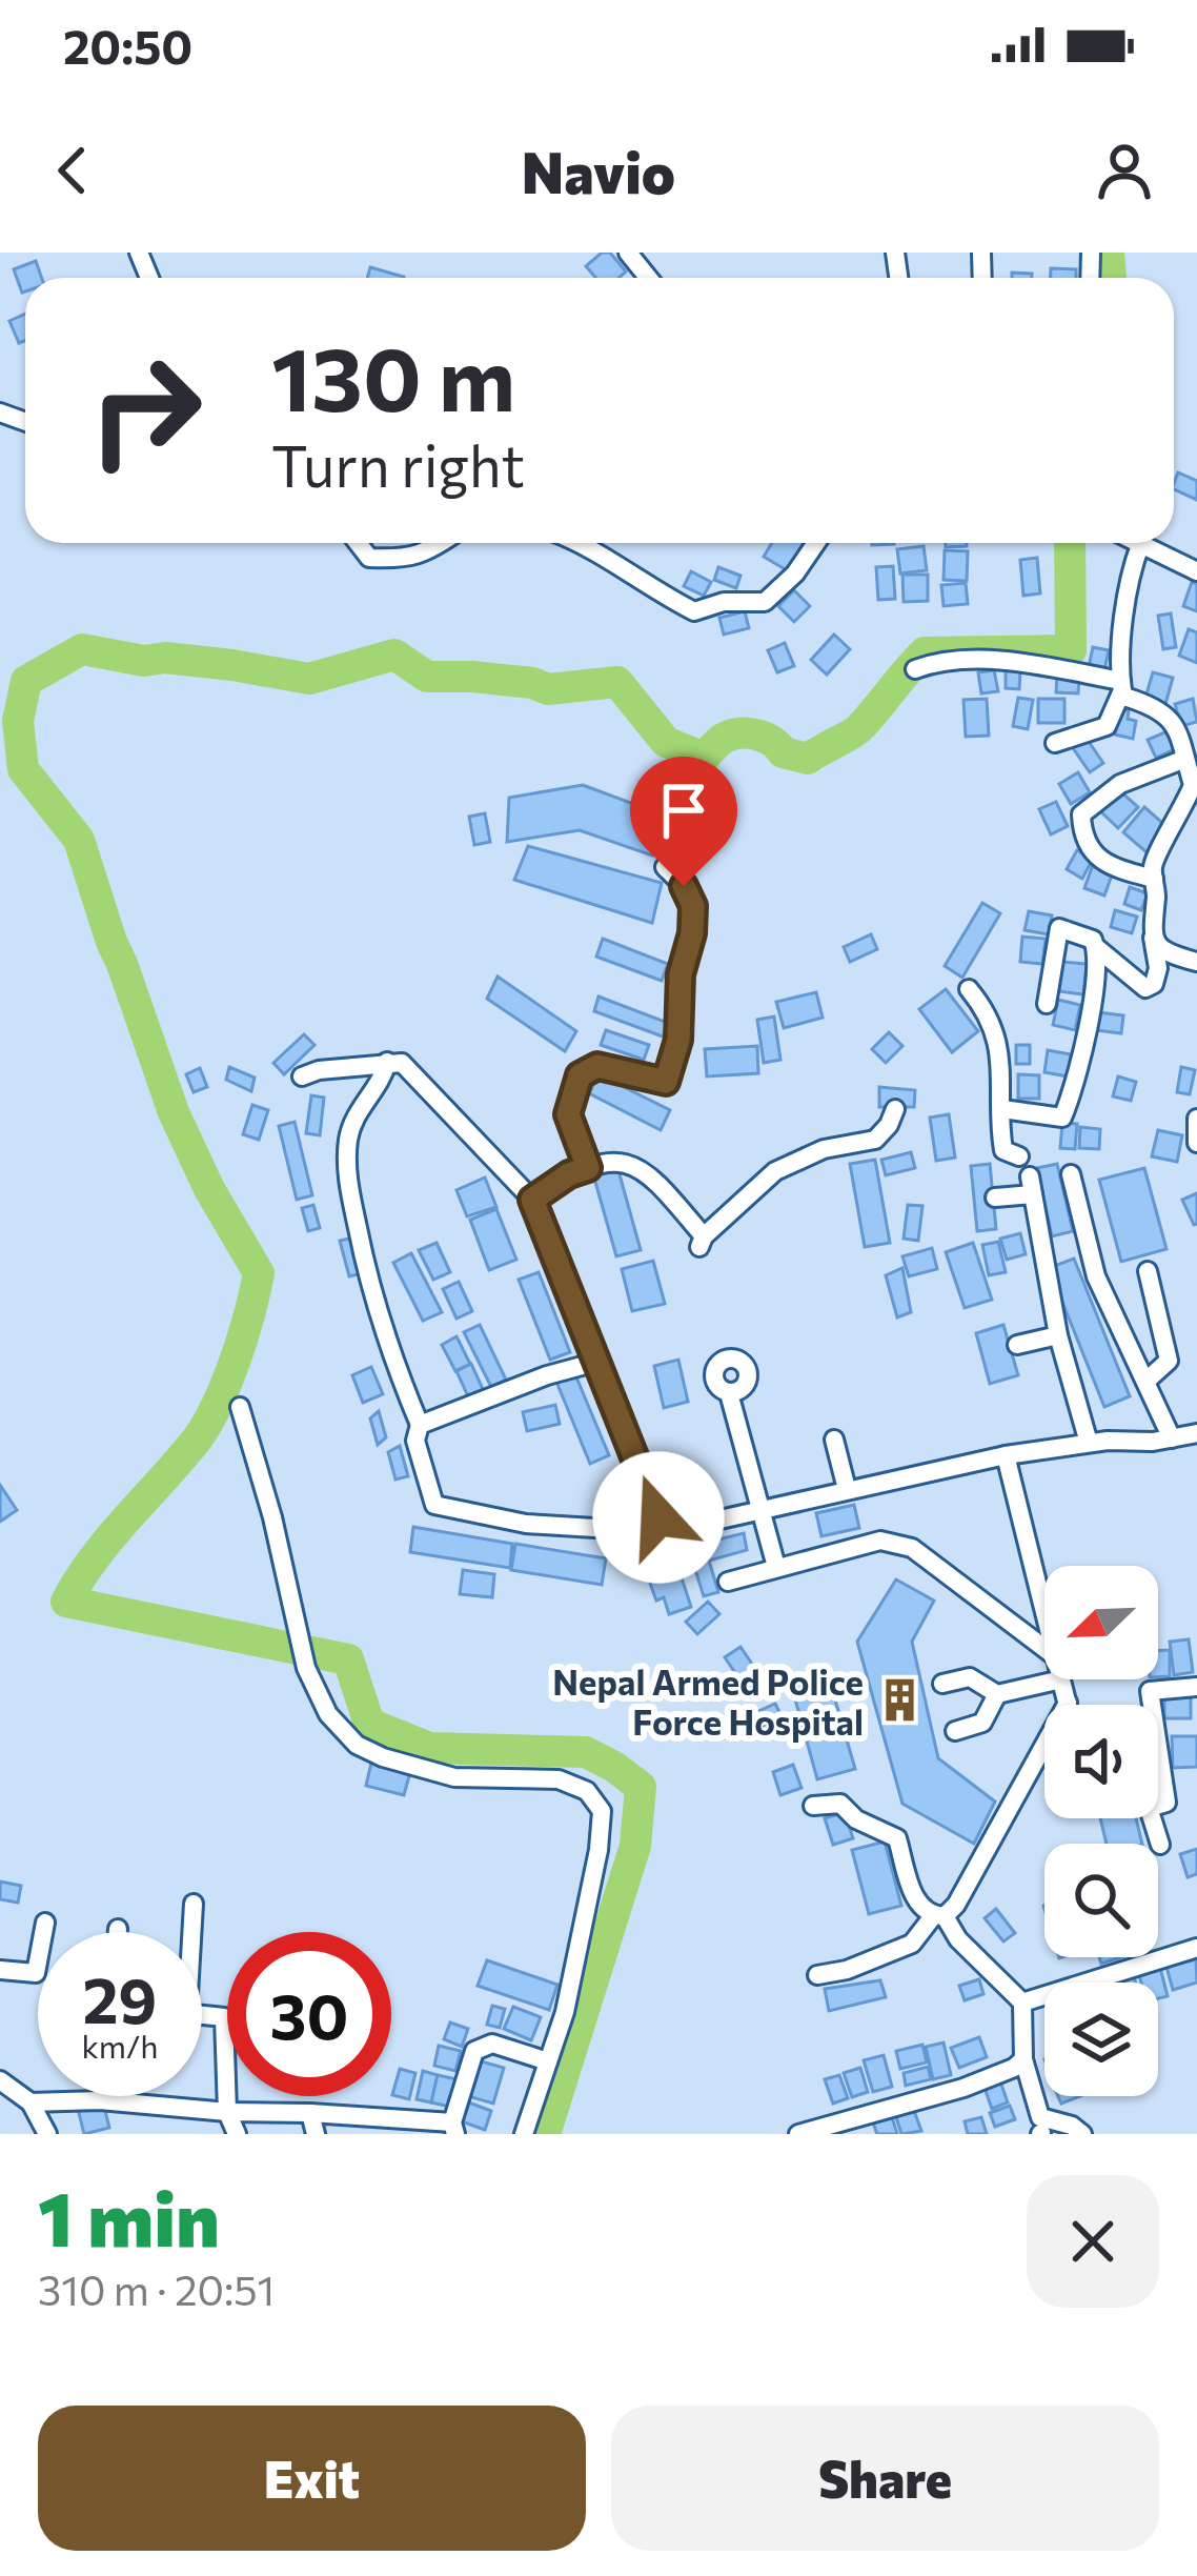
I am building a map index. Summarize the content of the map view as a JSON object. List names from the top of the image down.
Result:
{
  "places": {
    "building": ["Nepal Armed Police Force Hospital"]
  },
  "north": "bottom left",
  "page": {
    "status": "20:50",
    "header": "Navio",
    "turn": ["130 m", "Turn right"],
    "speed": "29 km/h",
    "limit": "30",
    "heading": ["1 min", "310 m · 20:51"],
    "buttons": ["Exit", "Share"]
  }
}
